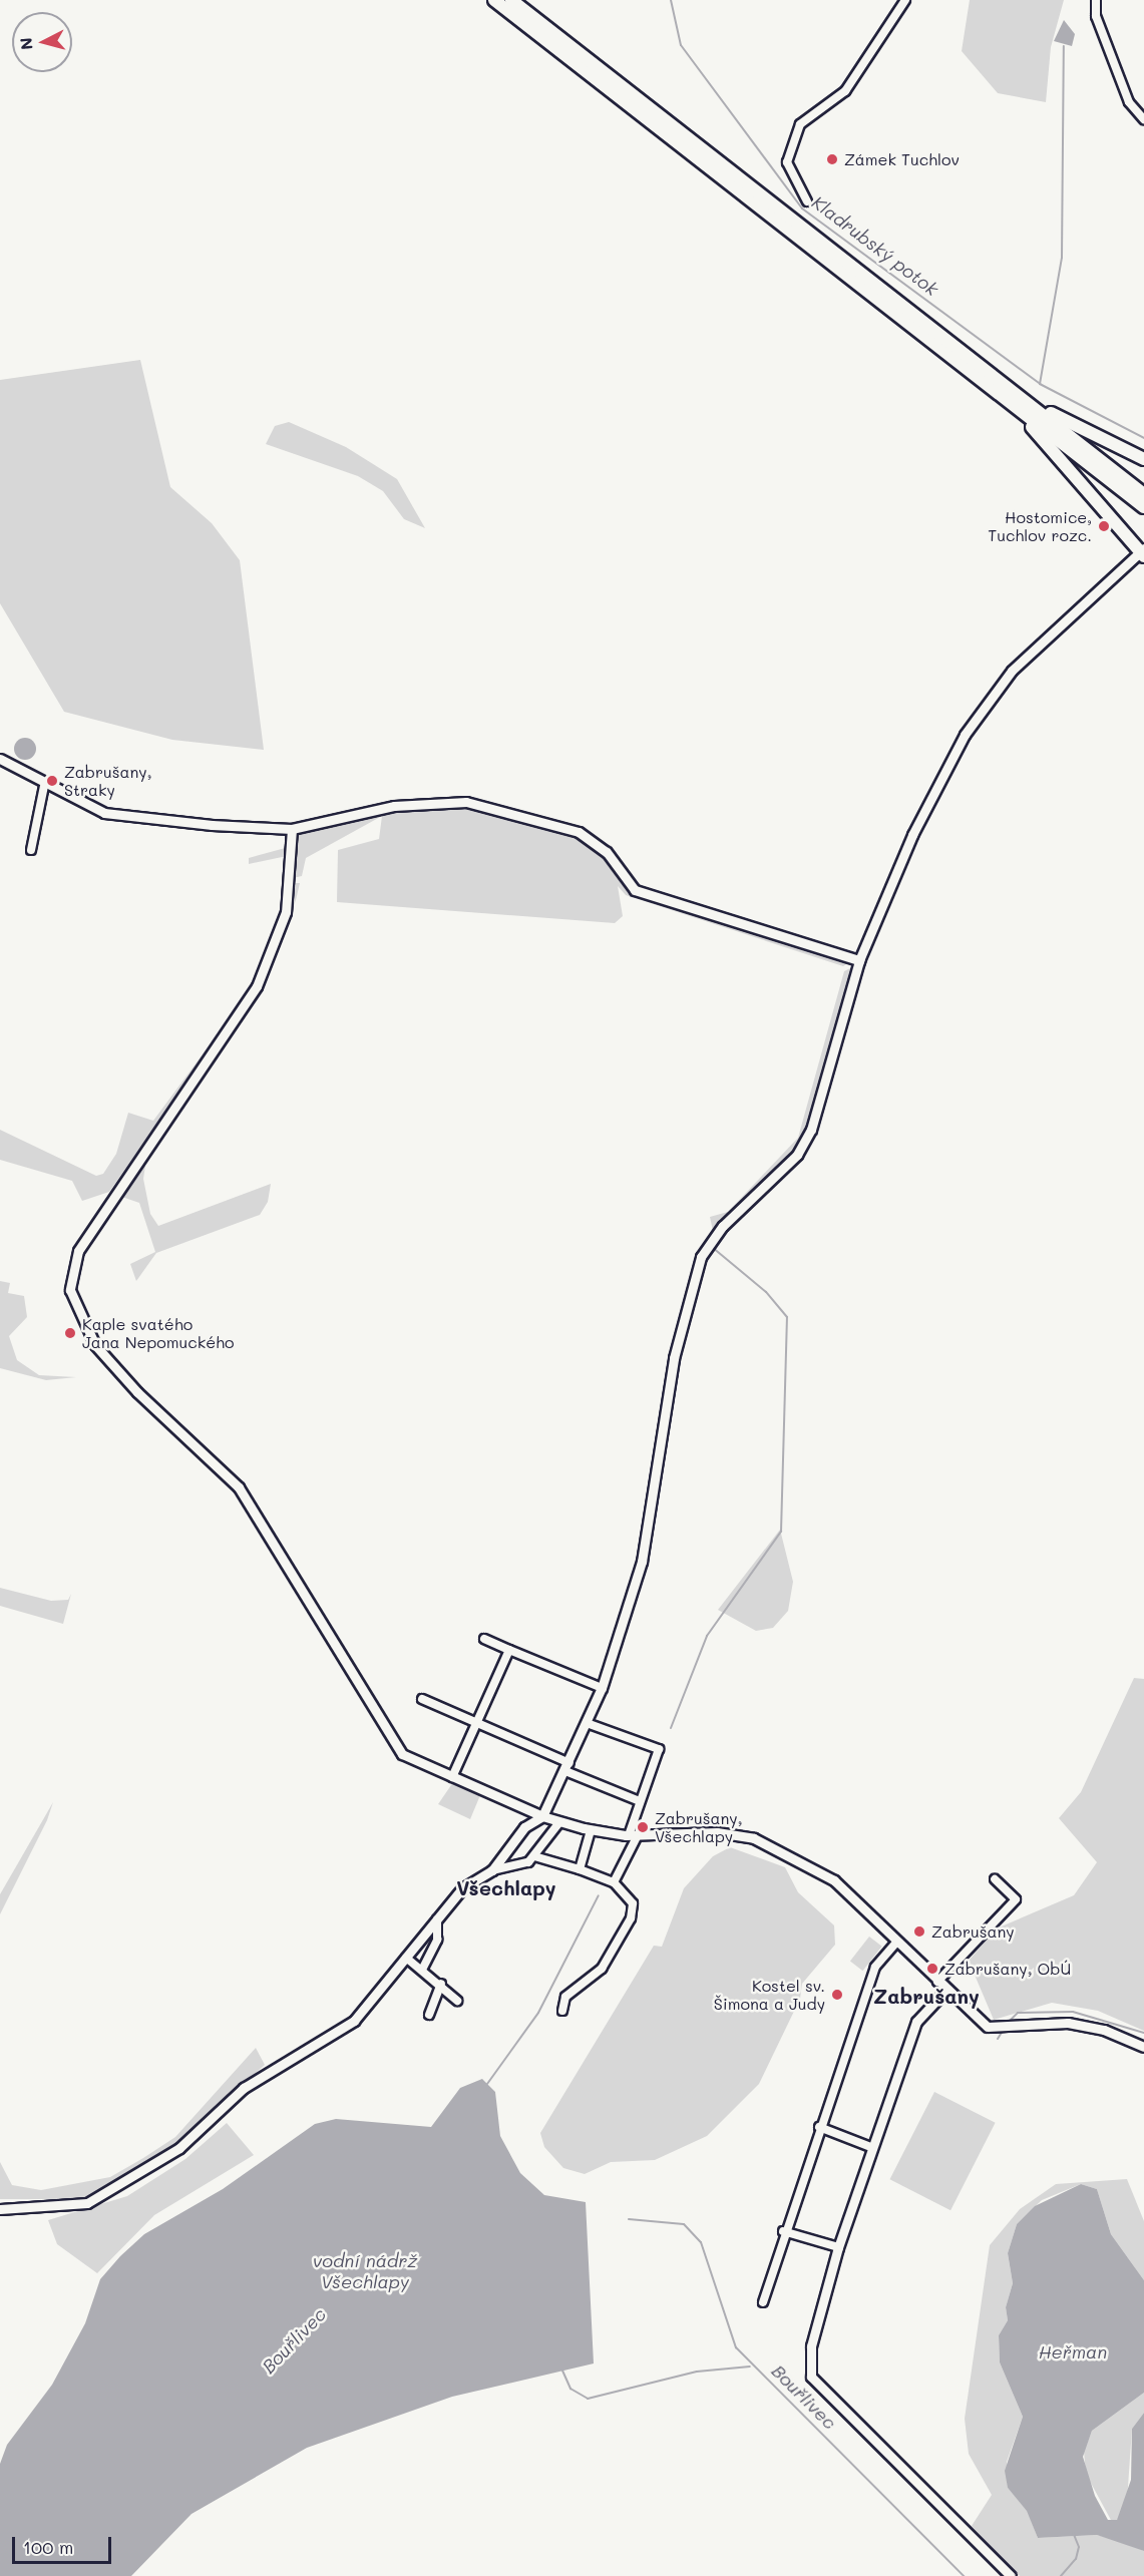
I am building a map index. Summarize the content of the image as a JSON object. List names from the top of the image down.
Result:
{
  "districts": ["Všechlapy", "Zabrušany"],
  "water": [
    "Kladrubský potok",
    "vodní nádrž Všechlapy",
    "Bouřlivec",
    "Heřman"
  ],
  "places": [
    "Zámek Tuchlov",
    "Hostomice, Tuchlov rozc.",
    "Zabrušany, Straky",
    "Kaple svatého Jana Nepomuckého",
    "Zabrušany, Všechlapy",
    "Zabrušany",
    "Zabrušany, ObÚ",
    "Kostel sv. Šimona a Judy"
  ],
  "scale_bar": "100 m",
  "north": "left"
}
